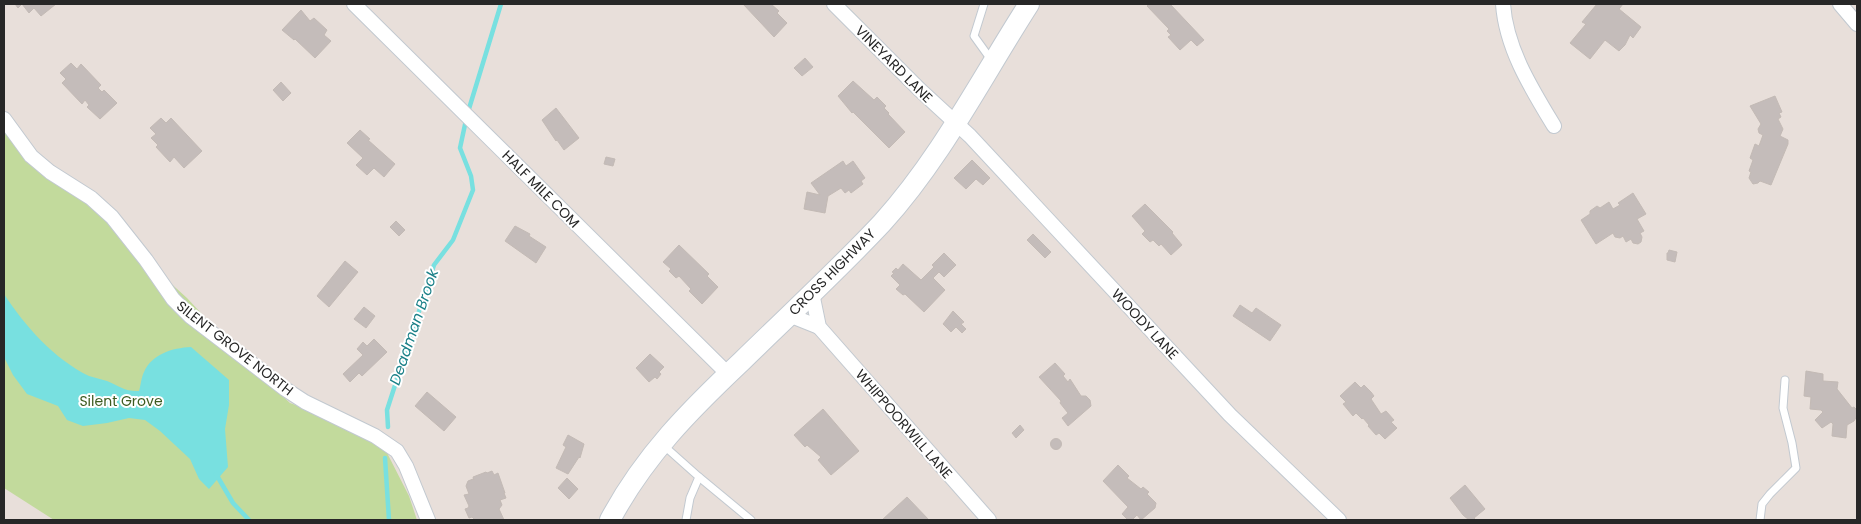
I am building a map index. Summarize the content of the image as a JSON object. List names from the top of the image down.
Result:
{
  "streets": {
    "street": [
      "VINEYARD LANE",
      "HALF MILE COM",
      "CROSS HIGHWAY",
      "WOODY LANE",
      "SILENT GROVE NORTH",
      "WHIPPOORWILL LANE"
    ]
  },
  "crossings": [
    ["VINEYARD LANE", "CROSS HIGHWAY"],
    ["VINEYARD LANE", "WOODY LANE"],
    ["HALF MILE COM", "CROSS HIGHWAY"],
    ["CROSS HIGHWAY", "WOODY LANE"],
    ["CROSS HIGHWAY", "WHIPPOORWILL LANE"]
  ],
  "water": ["Deadman Brook"],
  "parks": ["Silent Grove"]
}
